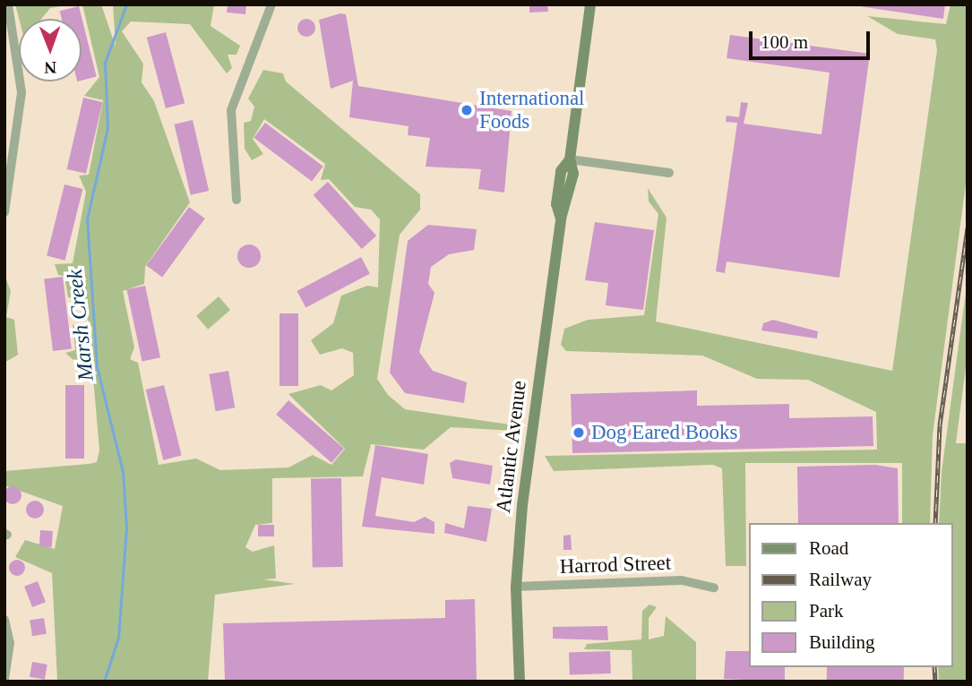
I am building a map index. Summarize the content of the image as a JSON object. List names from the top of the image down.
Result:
{
  "streets": {
    "main road": ["Atlantic Avenue"],
    "street": ["Harrod Street"]
  },
  "crossings": [
    ["Atlantic Avenue", "Harrod Street"]
  ],
  "water": ["Marsh Creek"],
  "places": ["International Foods", "Dog Eared Books"],
  "legend": [
    "Road",
    "Railway",
    "Park",
    "Building"
  ],
  "scale_bar": "100 m",
  "north": "bottom"
}
